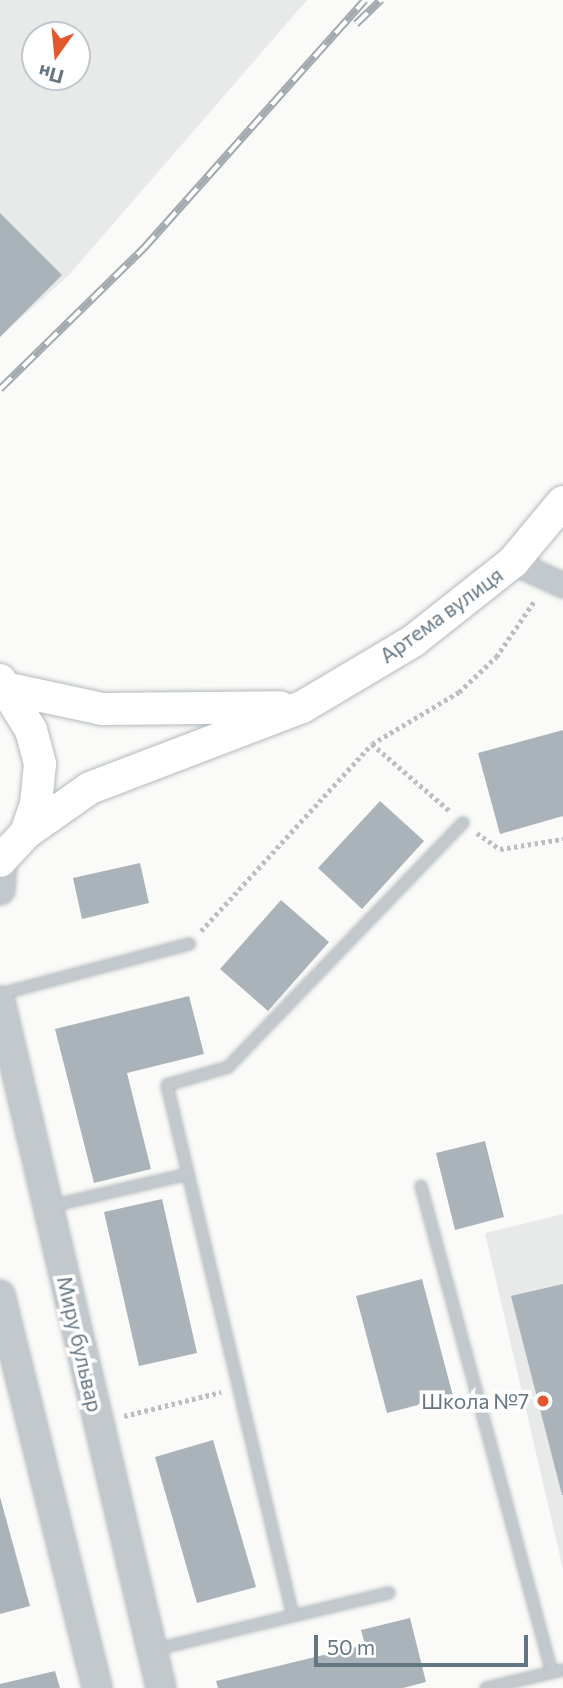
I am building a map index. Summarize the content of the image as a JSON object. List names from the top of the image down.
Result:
{
  "streets": {
    "main road": ["Артема вулиця"],
    "street": ["Миру бульвар"]
  },
  "places": ["Школа №7"],
  "scale_bar": "50 m",
  "north": "bottom"
}
